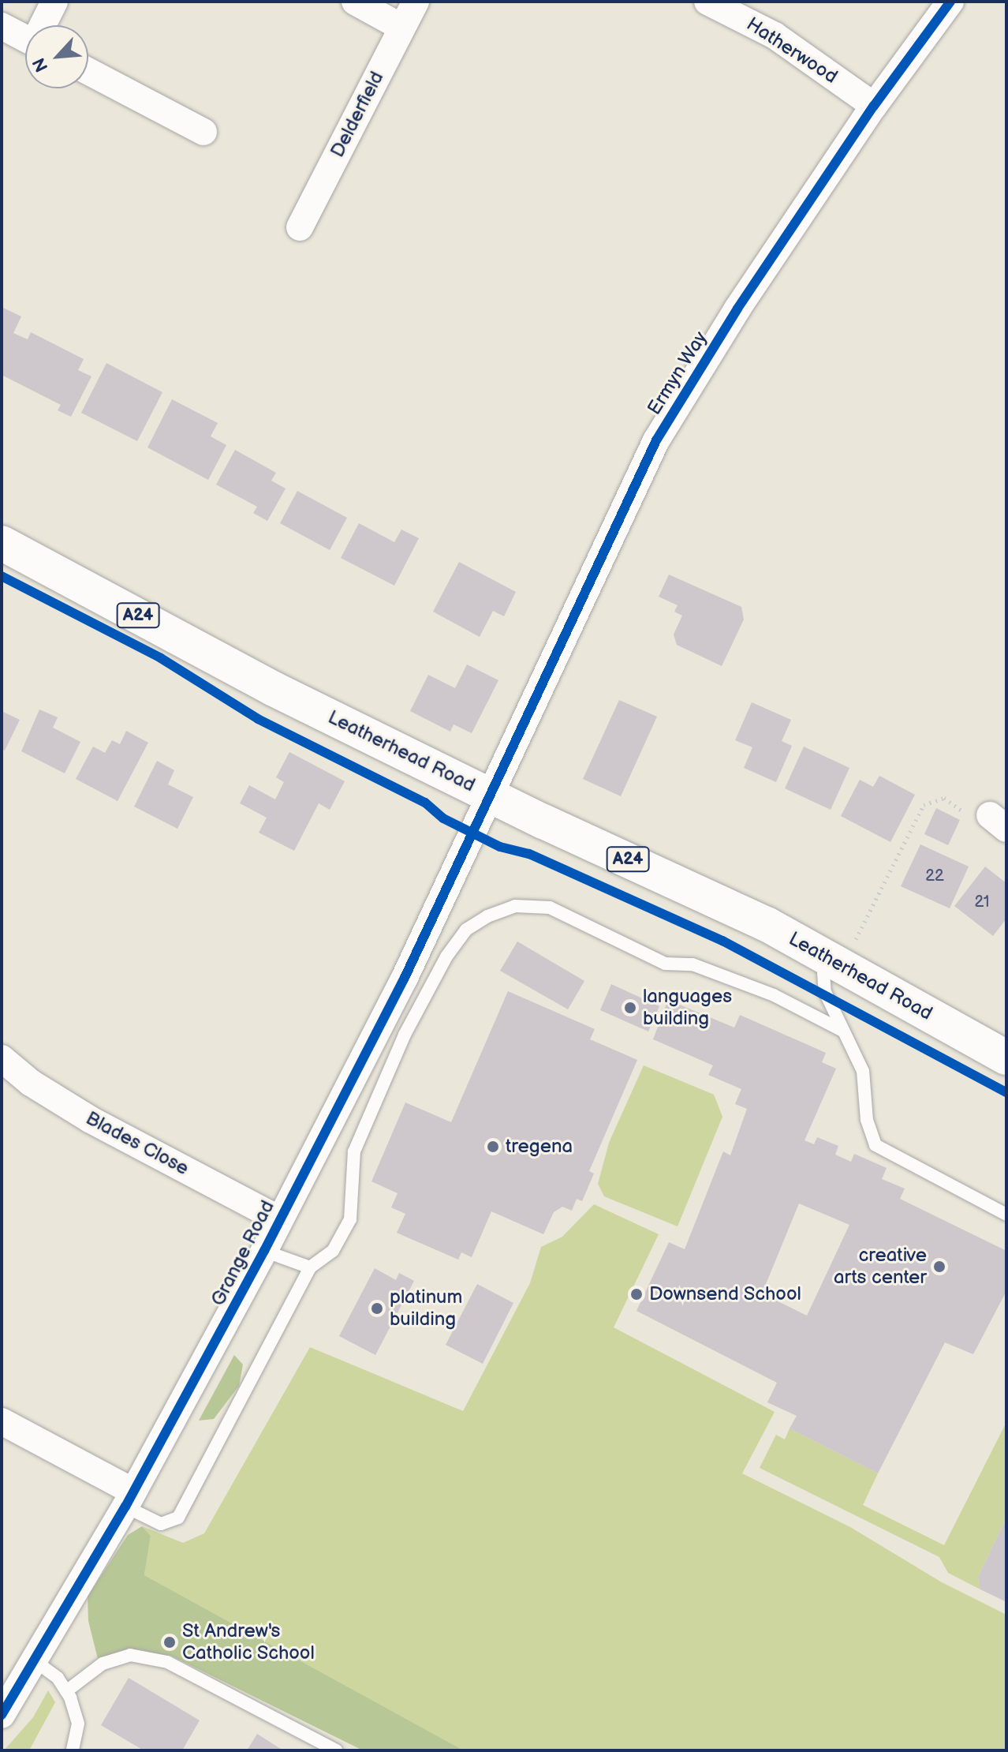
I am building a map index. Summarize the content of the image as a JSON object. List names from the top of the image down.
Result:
{
  "streets": {
    "highway": ["A24", "Leatherhead Road"],
    "street": [
      "Hatherwood",
      "Delderfield",
      "Ermyn Way",
      "Blades Close",
      "Grange Road"
    ]
  },
  "crossings": [
    ["Hatherwood", "Ermyn Way"],
    ["Ermyn Way", "Leatherhead Road"],
    ["Ermyn Way", "Grange Road"],
    ["Leatherhead Road", "Grange Road"],
    ["Blades Close", "Grange Road"]
  ],
  "places": [
    "languages building",
    "tregena",
    "creative arts center",
    "Downsend School",
    "platinum building",
    "St Andrew's Catholic School"
  ],
  "house_numbers": ["22", "21"],
  "north": "bottom left"
}
